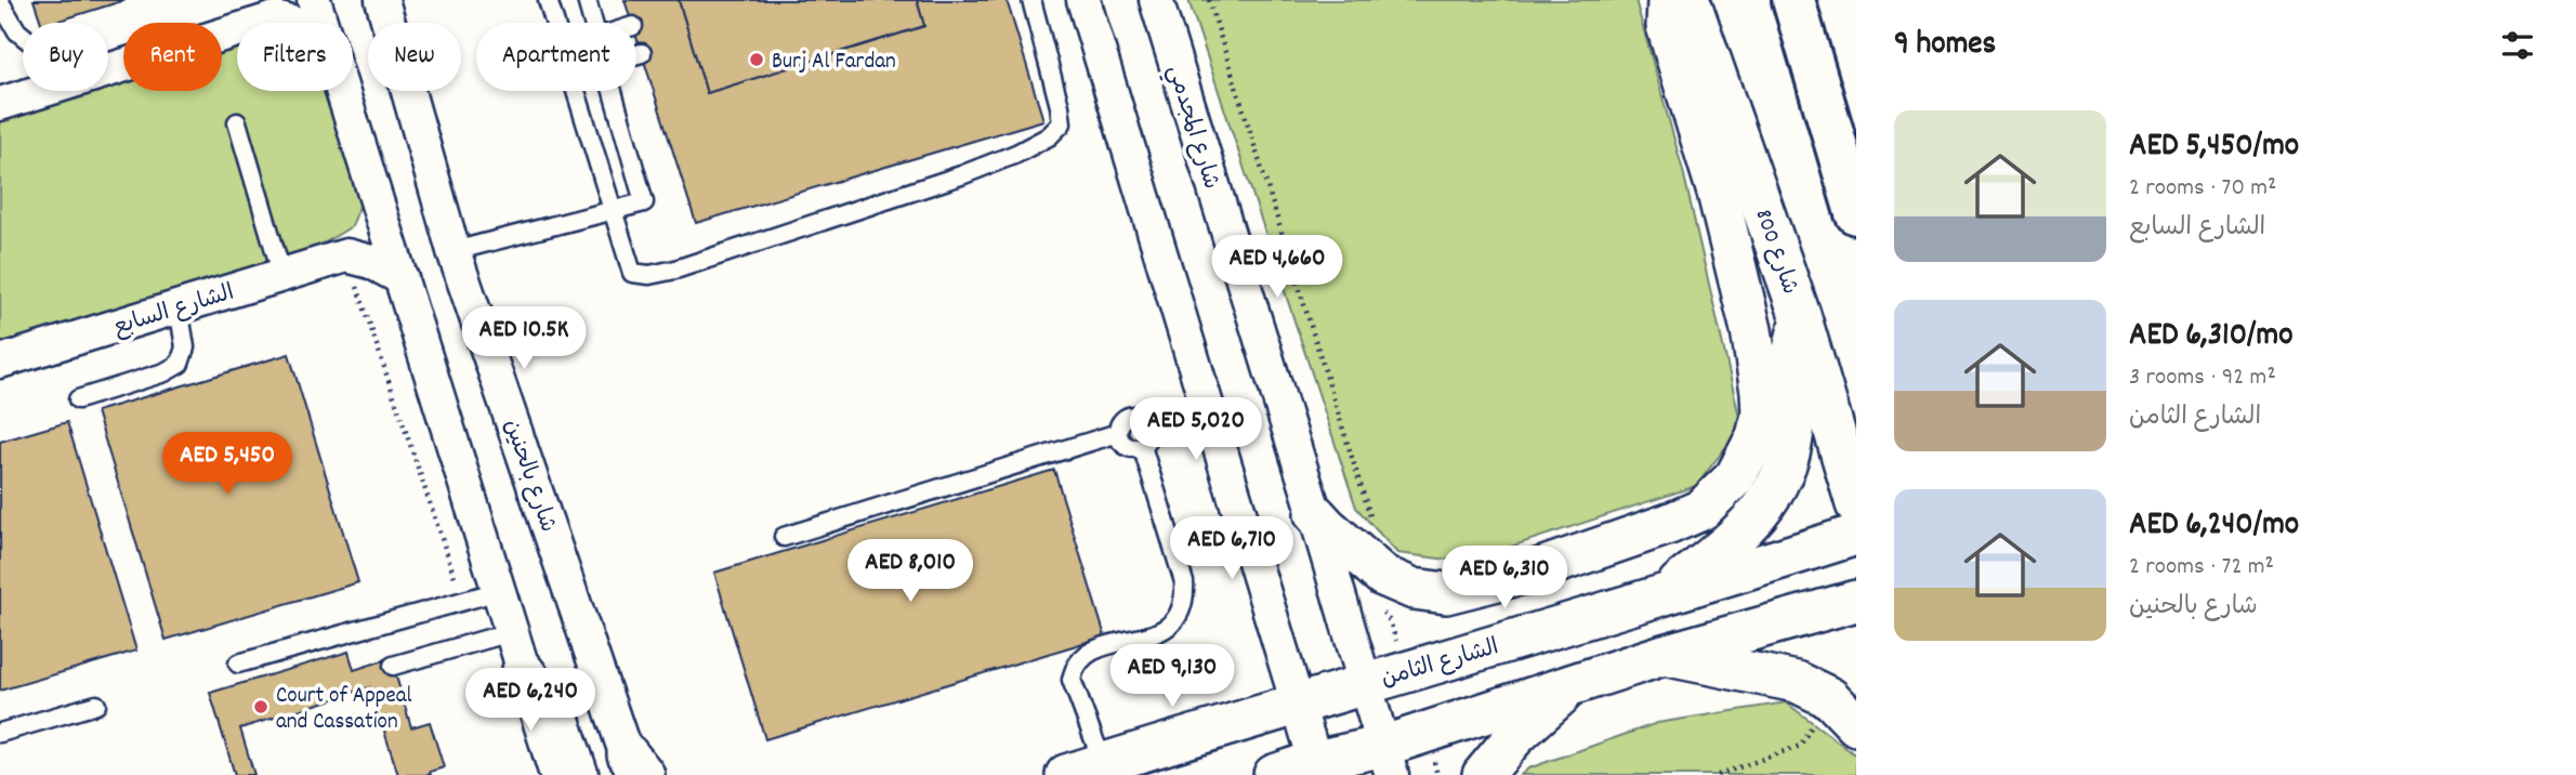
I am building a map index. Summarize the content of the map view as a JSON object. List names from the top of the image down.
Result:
{
  "streets": {
    "street": [
      "شارع المجدمي",
      "شارع 800",
      "الشارع السابع",
      "شارع بالحنين",
      "الشارع الثامن"
    ]
  },
  "crossings": [
    ["شارع المجدمي", "الشارع الثامن"]
  ],
  "places": ["Burj Al Fardan", "Court of Appeal and Cassation"],
  "page": {
    "heading": "9 homes",
    "chip": [
      "Buy",
      "Rent",
      "Filters",
      "New",
      "Apartment"
    ],
    "list": [
      {
        "name": "AED 5,450/mo",
        "note": "2 rooms · 70 m² · الشارع السابع"
      },
      {
        "name": "AED 6,310/mo",
        "note": "3 rooms · 92 m² · الشارع الثامن"
      },
      {
        "name": "AED 6,240/mo",
        "note": "2 rooms · 72 m² · شارع بالحنين"
      }
    ],
    "price": [
      "AED 4,660",
      "AED 10.5K",
      "AED 5,020",
      "AED 5,450",
      "AED 6,710",
      "AED 8,010",
      "AED 6,310",
      "AED 9,130",
      "AED 6,240"
    ]
  }
}
